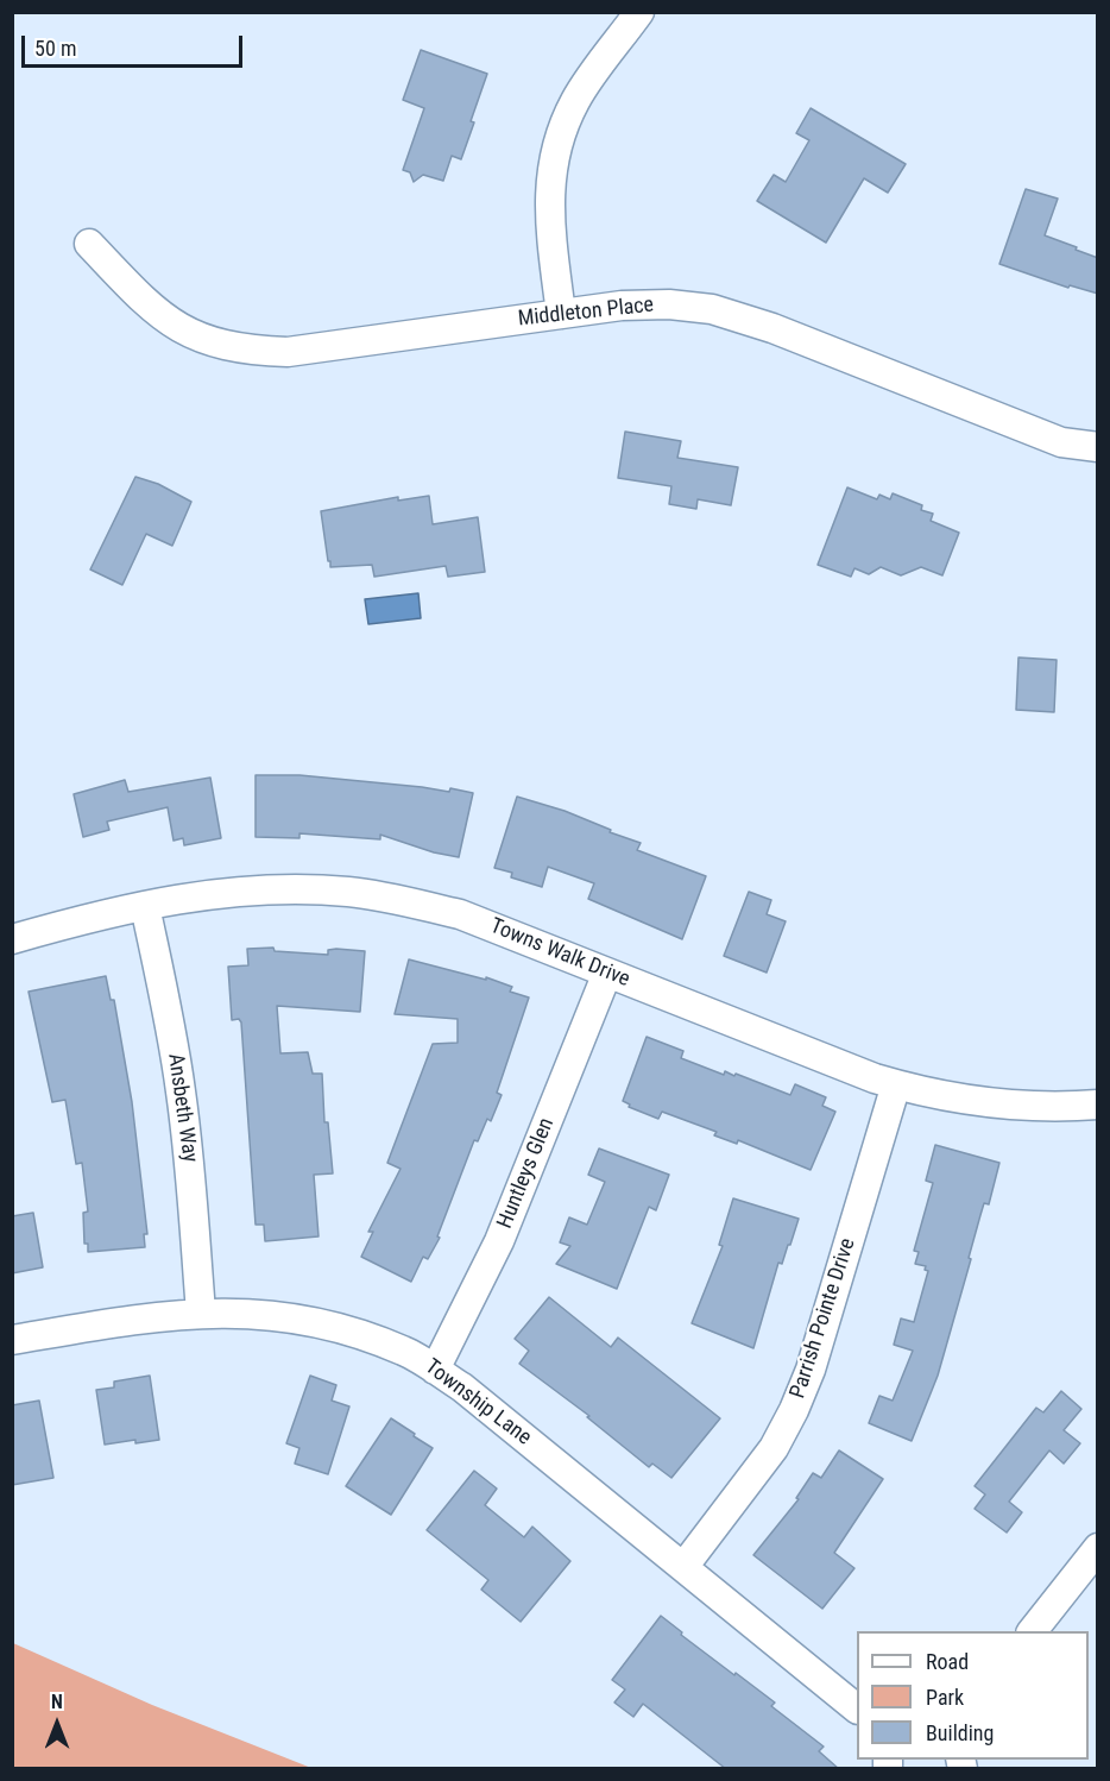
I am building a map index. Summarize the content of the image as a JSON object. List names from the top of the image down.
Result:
{
  "streets": {
    "street": [
      "Middleton Place",
      "Towns Walk Drive",
      "Ansbeth Way",
      "Huntleys Glen",
      "Parrish Pointe Drive",
      "Township Lane"
    ]
  },
  "crossings": [
    ["Towns Walk Drive", "Ansbeth Way"],
    ["Towns Walk Drive", "Huntleys Glen"],
    ["Towns Walk Drive", "Parrish Pointe Drive"],
    ["Ansbeth Way", "Township Lane"],
    ["Huntleys Glen", "Township Lane"],
    ["Parrish Pointe Drive", "Township Lane"]
  ],
  "legend": ["Road", "Park", "Building"],
  "scale_bar": "50 m",
  "north": "top"
}
